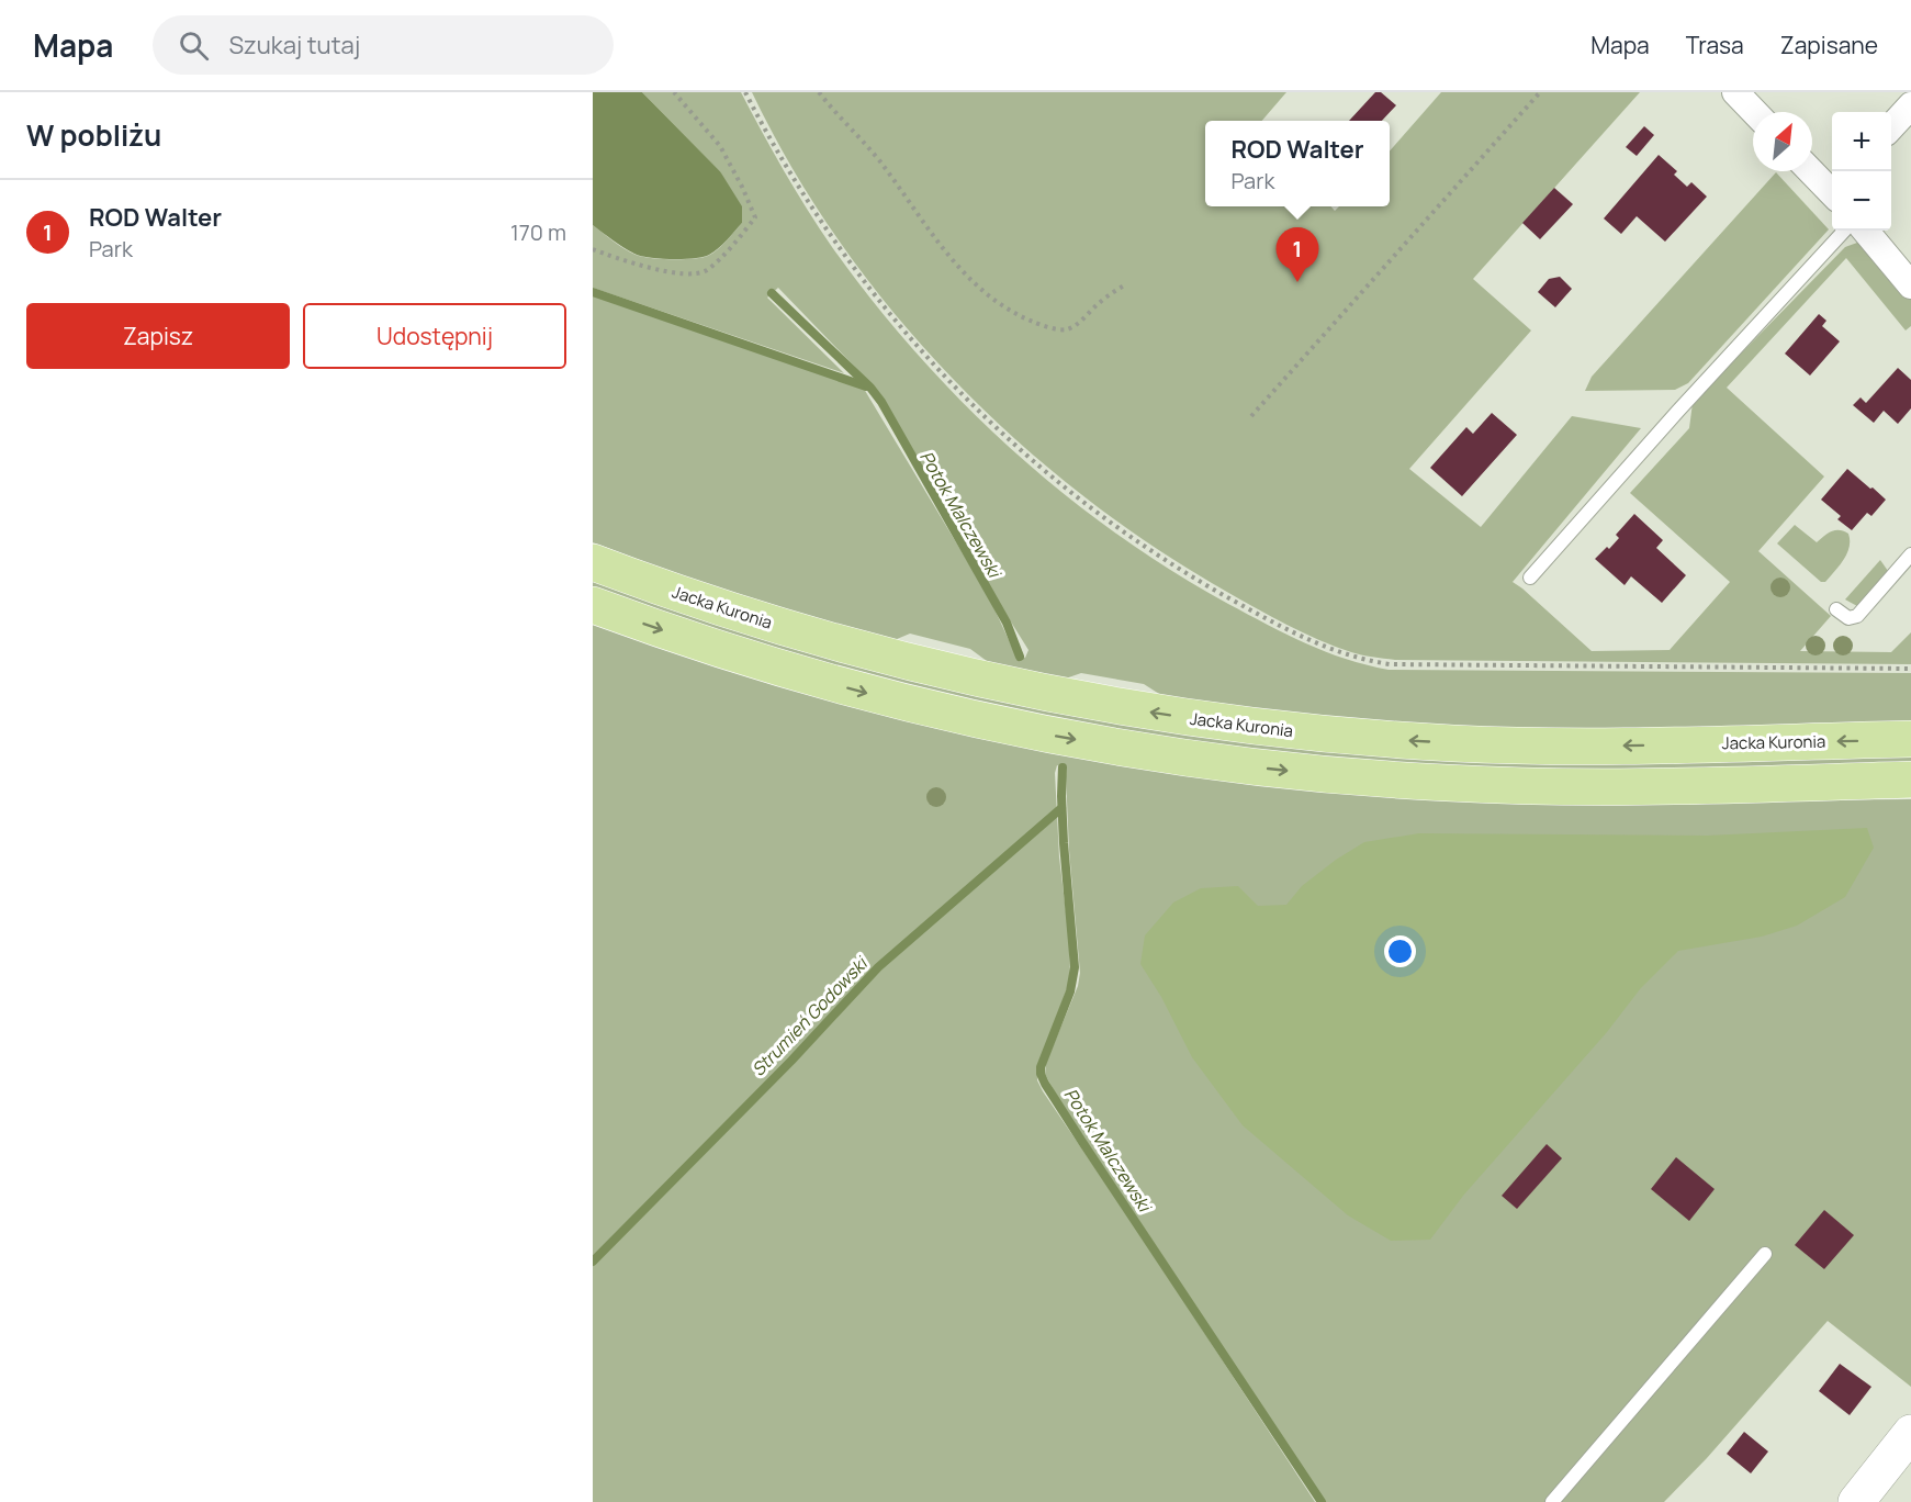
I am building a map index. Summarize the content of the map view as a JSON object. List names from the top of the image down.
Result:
{
  "streets": {
    "main road": ["Jacka Kuronia"]
  },
  "water": ["Potok Malczewski", "Strumień Godowski"],
  "north": "top right",
  "page": {
    "header": "Mapa",
    "search": "Szukaj tutaj",
    "nav": ["Mapa", "Trasa", "Zapisane"],
    "heading": "W pobliżu",
    "map_buttons": ["+", "−"],
    "popup": ["ROD Walter", "Park"],
    "list": [
      {
        "mark": "1",
        "name": "ROD Walter",
        "note": "Park",
        "value": "170 m"
      }
    ],
    "pins": "1",
    "buttons": ["Zapisz", "Udostępnij"]
  }
}
